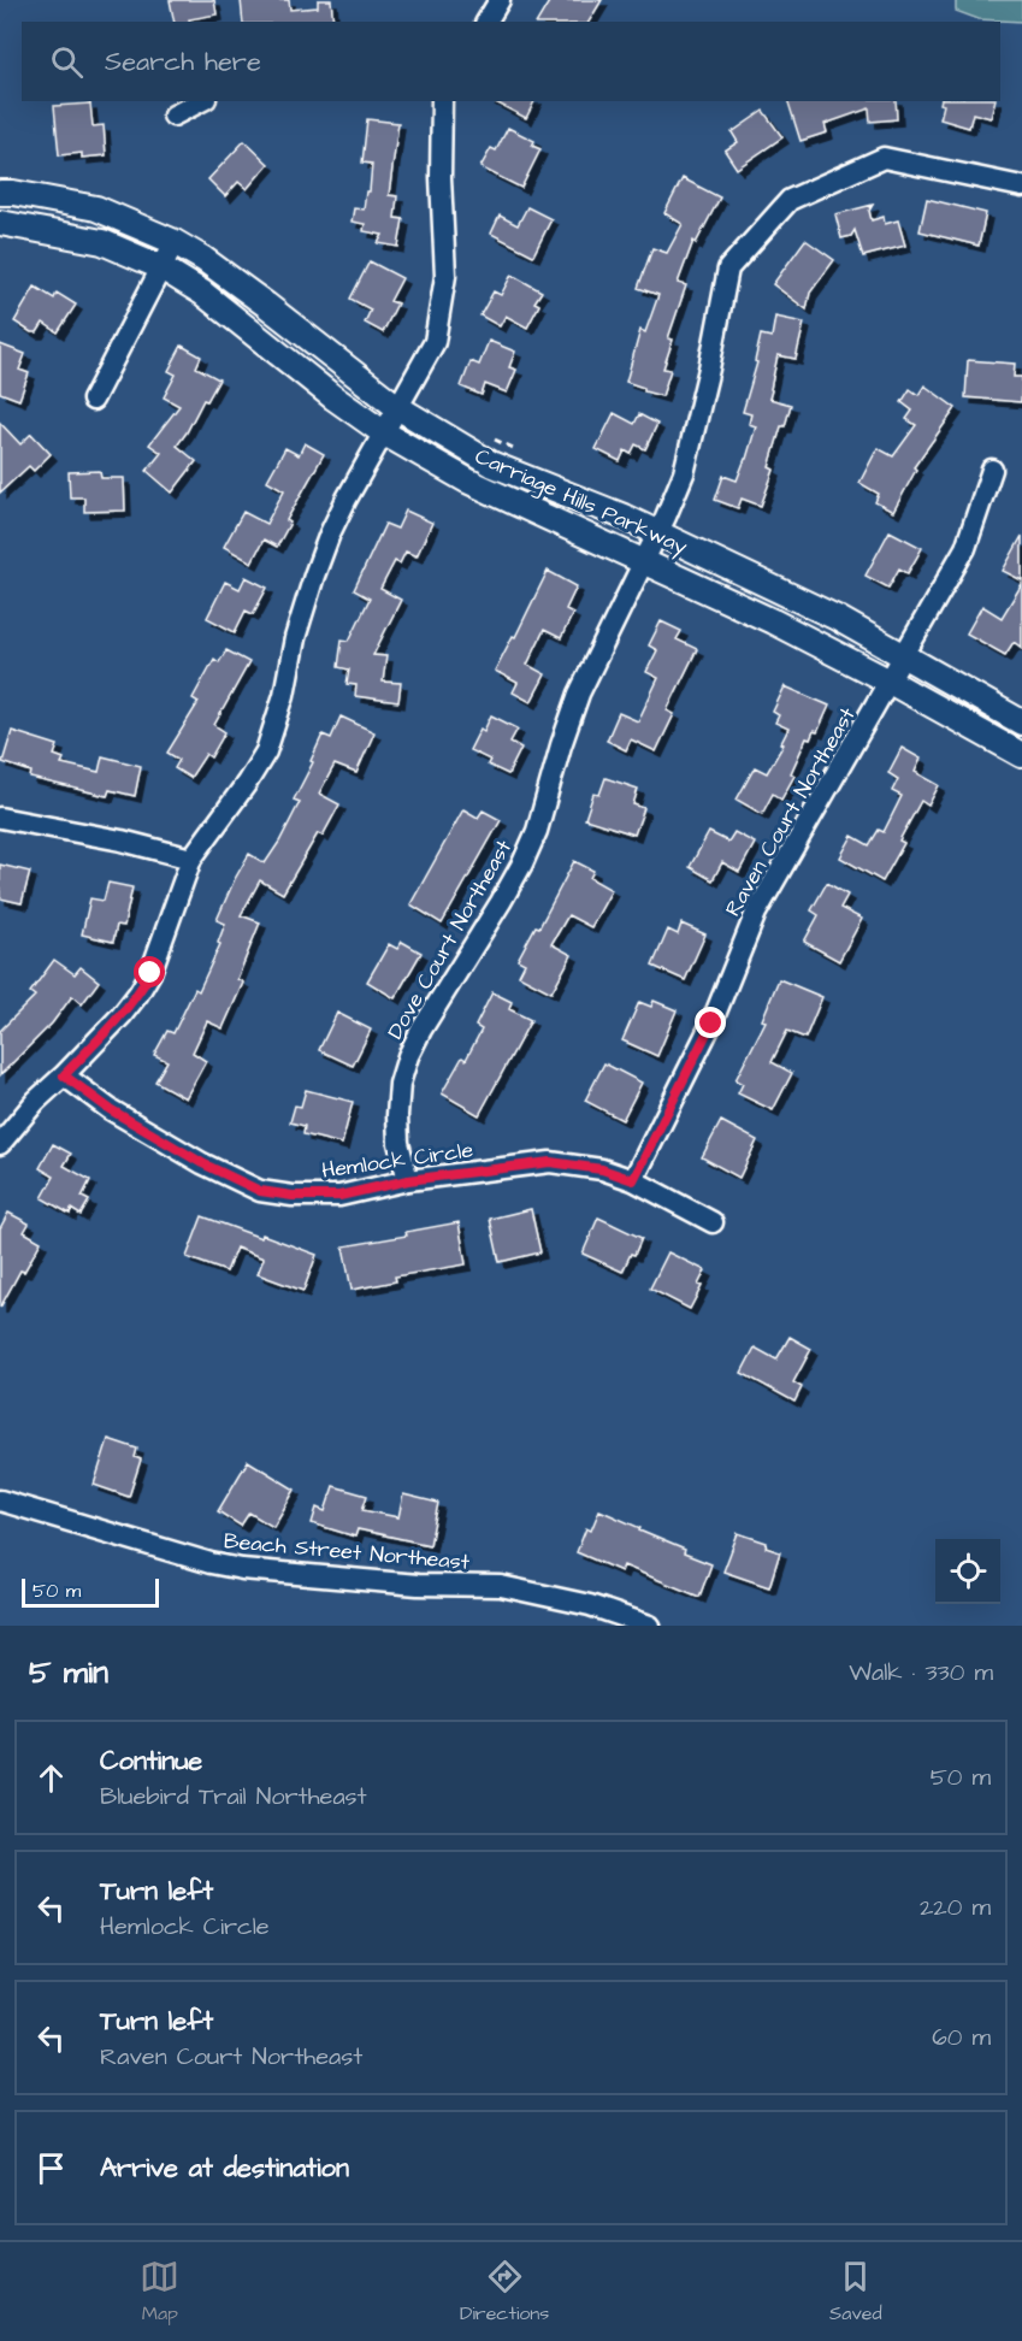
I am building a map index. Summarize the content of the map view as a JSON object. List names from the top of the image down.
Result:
{
  "streets": {
    "street": [
      "Carriage Hills Parkway",
      "Raven Court Northeast",
      "Dove Court Northeast",
      "Hemlock Circle",
      "Beach Street Northeast"
    ]
  },
  "crossings": [
    ["Carriage Hills Parkway", "Raven Court Northeast"],
    ["Carriage Hills Parkway", "Dove Court Northeast"],
    ["Raven Court Northeast", "Hemlock Circle"],
    ["Dove Court Northeast", "Hemlock Circle"]
  ],
  "scale_bar": "50 m",
  "page": {
    "search": "Search here",
    "scale": "50 m",
    "heading": ["5 min", "Walk · 330 m"],
    "list": [
      ["Continue", "Bluebird Trail Northeast", "50 m"],
      ["Turn left", "Hemlock Circle", "220 m"],
      ["Turn left", "Raven Court Northeast", "60 m"],
      "Arrive at destination"
    ],
    "nav": ["Map", "Directions", "Saved"]
  }
}
